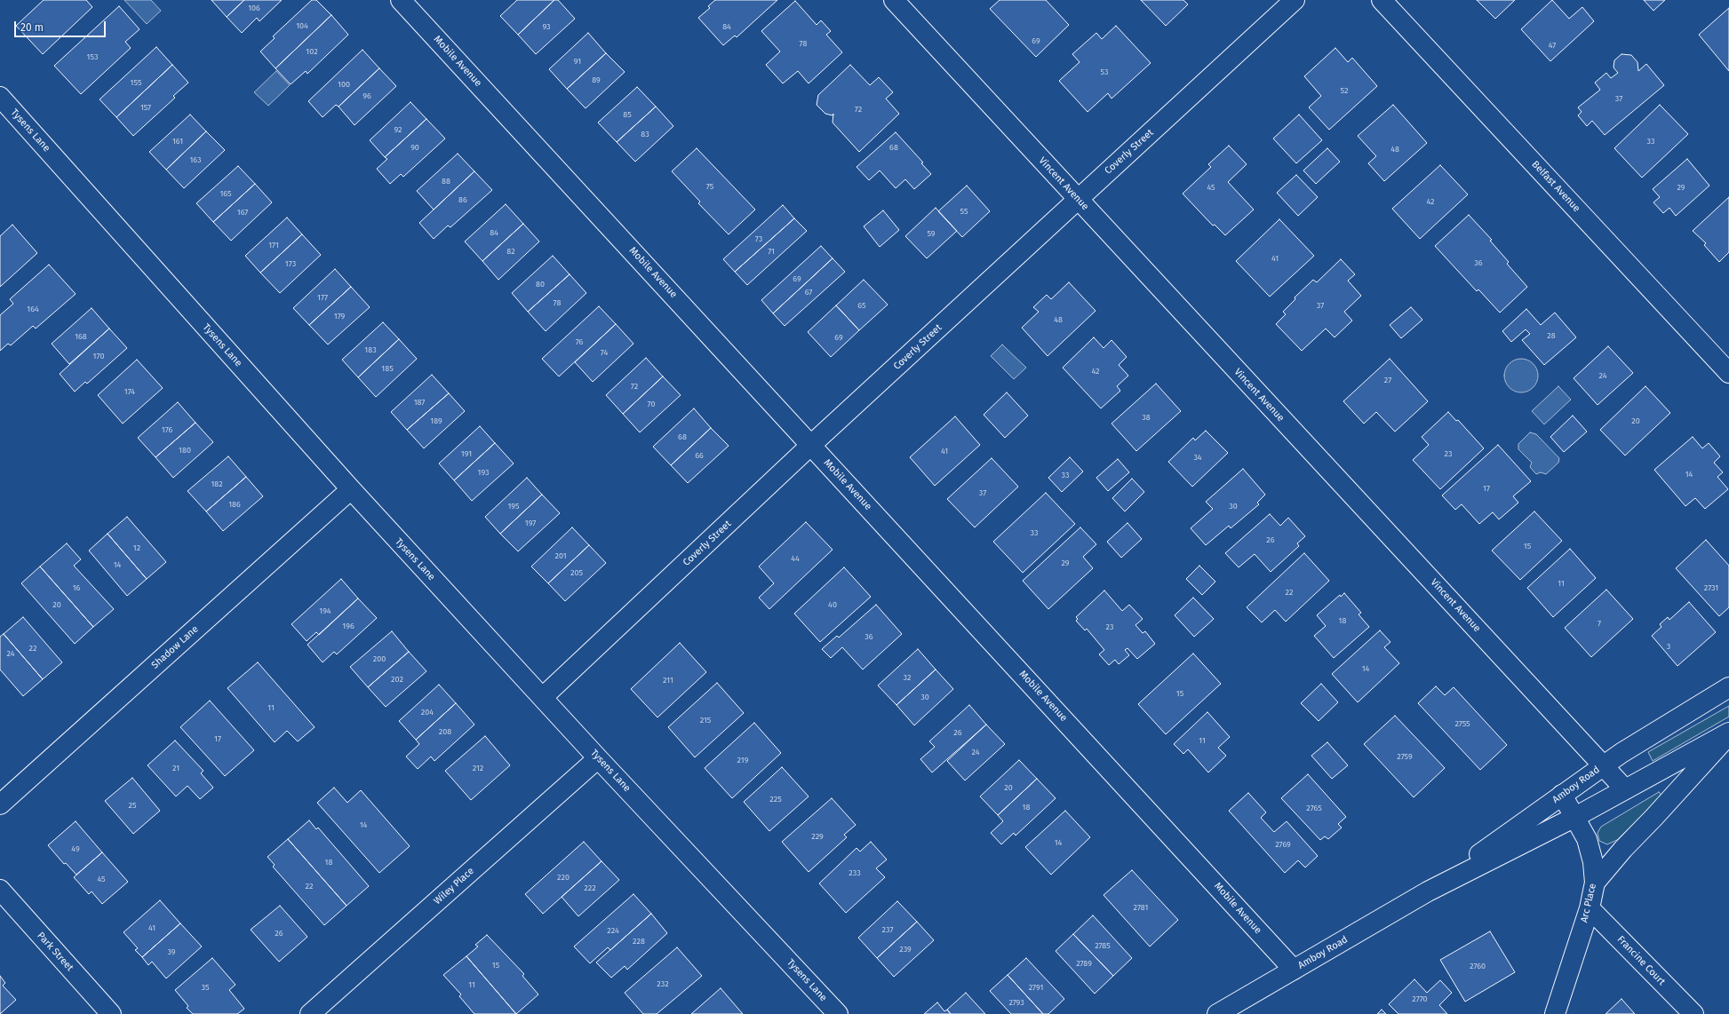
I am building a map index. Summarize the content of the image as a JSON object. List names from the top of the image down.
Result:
{
  "streets": {
    "street": [
      "Mobile Avenue",
      "Tysens Lane",
      "Coverly Street",
      "Vincent Avenue",
      "Belfast Avenue",
      "Shadow Lane",
      "Amboy Road",
      "Wiley Place",
      "Arc Place",
      "Park Street",
      "Francine Court"
    ]
  },
  "crossings": [
    ["Mobile Avenue", "Coverly Street"],
    ["Mobile Avenue", "Amboy Road"],
    ["Tysens Lane", "Coverly Street"],
    ["Tysens Lane", "Shadow Lane"],
    ["Tysens Lane", "Wiley Place"],
    ["Coverly Street", "Vincent Avenue"],
    ["Vincent Avenue", "Amboy Road"],
    ["Amboy Road", "Arc Place"],
    ["Arc Place", "Francine Court"]
  ],
  "house_numbers": [
    "106",
    "104",
    "93",
    "84",
    "69",
    "78",
    "47",
    "102",
    "153",
    "91",
    "53",
    "89",
    "155",
    "100",
    "52",
    "96",
    "37",
    "157",
    "72",
    "85",
    "92",
    "83",
    "161",
    "33",
    "90",
    "68",
    "48",
    "163",
    "88",
    "75",
    "45",
    "29",
    "165",
    "86",
    "42",
    "55",
    "167",
    "84",
    "59",
    "73",
    "171",
    "82",
    "71",
    "41",
    "36",
    "173",
    "69",
    "80",
    "67",
    "177",
    "78",
    "65",
    "37",
    "164",
    "179",
    "48",
    "28",
    "168",
    "69",
    "76",
    "183",
    "74",
    "170",
    "185",
    "42",
    "24",
    "27",
    "72",
    "174",
    "187",
    "70",
    "38",
    "189",
    "20",
    "176",
    "68",
    "180",
    "41",
    "191",
    "23",
    "66",
    "34",
    "193",
    "14",
    "33",
    "182",
    "17",
    "37",
    "186",
    "195",
    "30",
    "197",
    "33",
    "26",
    "15",
    "12",
    "201",
    "44",
    "29",
    "14",
    "205",
    "11",
    "16",
    "2731",
    "22",
    "20",
    "40",
    "194",
    "18",
    "7",
    "196",
    "23",
    "36",
    "3",
    "22",
    "24",
    "200",
    "14",
    "32",
    "202",
    "211",
    "15",
    "30",
    "11",
    "204",
    "215",
    "2755",
    "208",
    "26",
    "17",
    "11",
    "24",
    "2759",
    "219",
    "21",
    "212",
    "20",
    "225",
    "25",
    "18",
    "2765",
    "14",
    "229",
    "14",
    "2769",
    "49",
    "18",
    "233",
    "220",
    "45",
    "22",
    "222",
    "2781",
    "41",
    "237",
    "224",
    "26",
    "228",
    "2785",
    "239",
    "39",
    "2789",
    "15",
    "2760",
    "232",
    "11",
    "35",
    "2791",
    "2770",
    "2793"
  ],
  "scale_bar": "20 m"
}
